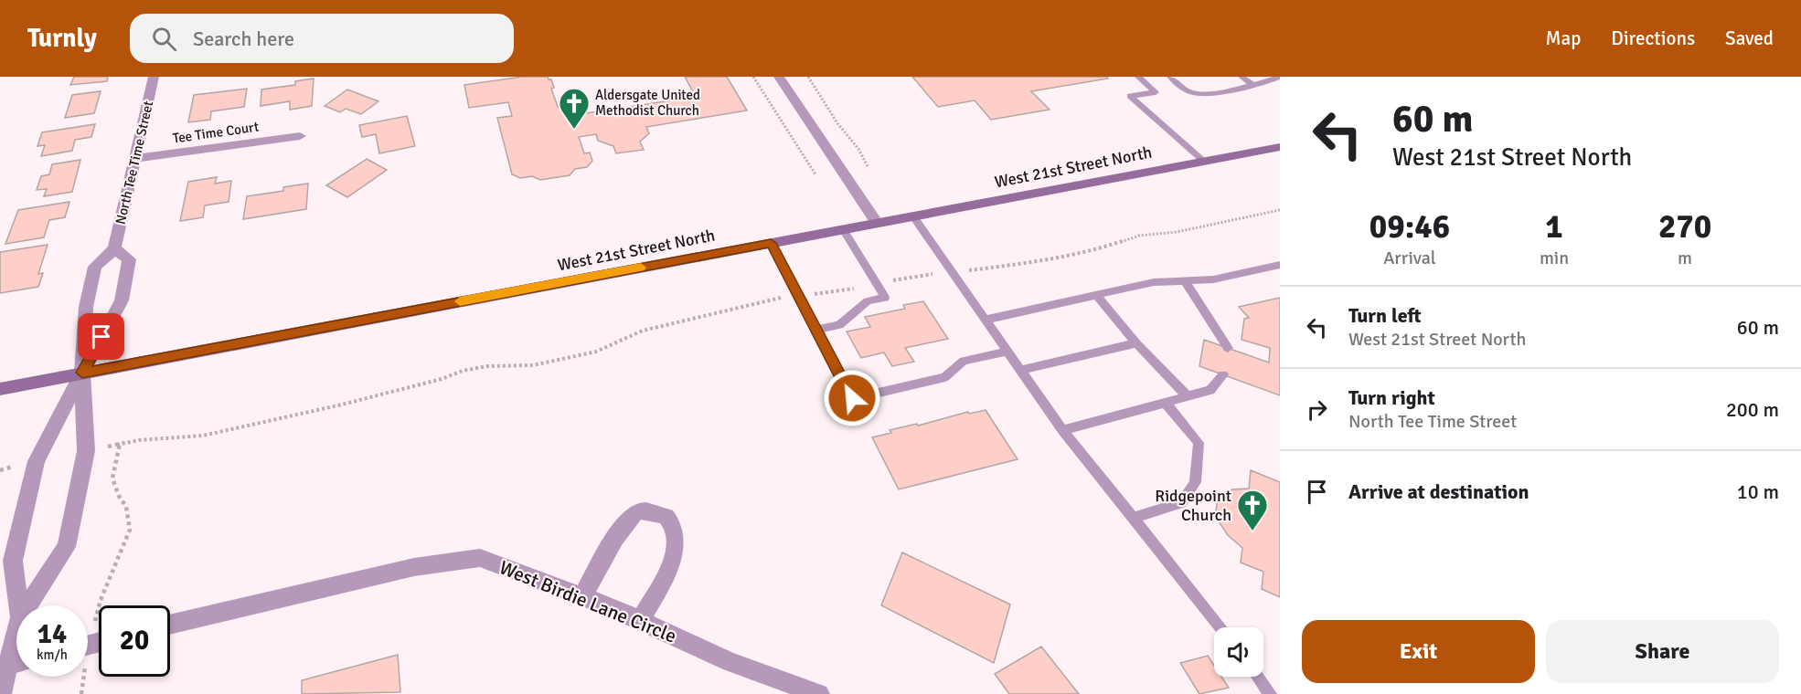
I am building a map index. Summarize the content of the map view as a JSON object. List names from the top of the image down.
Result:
{
  "streets": {
    "main road": ["West 21st Street North"],
    "street": ["Tee Time Court", "North Tee Time Street", "West Birdie Lane Circle"]
  },
  "crossings": [
    ["Tee Time Court", "North Tee Time Street"]
  ],
  "places": {
    "church": ["Aldersgate United Methodist Church", "Ridgepoint Church"]
  },
  "page": {
    "header": "Turnly",
    "search": "Search here",
    "nav": ["Map", "Directions", "Saved"],
    "turn": ["60 m", "West 21st Street North"],
    "eta": [
      "09:46",
      "Arrival",
      "1",
      "min",
      "270",
      "m"
    ],
    "list": [
      {
        "name": "Turn left",
        "note": "West 21st Street North",
        "value": "60 m"
      },
      {
        "name": "Turn right",
        "note": "North Tee Time Street",
        "value": "200 m"
      },
      {
        "name": "Arrive at destination",
        "value": "10 m"
      }
    ],
    "speed": "14 km/h",
    "limit": "20",
    "buttons": ["Exit", "Share"]
  }
}
